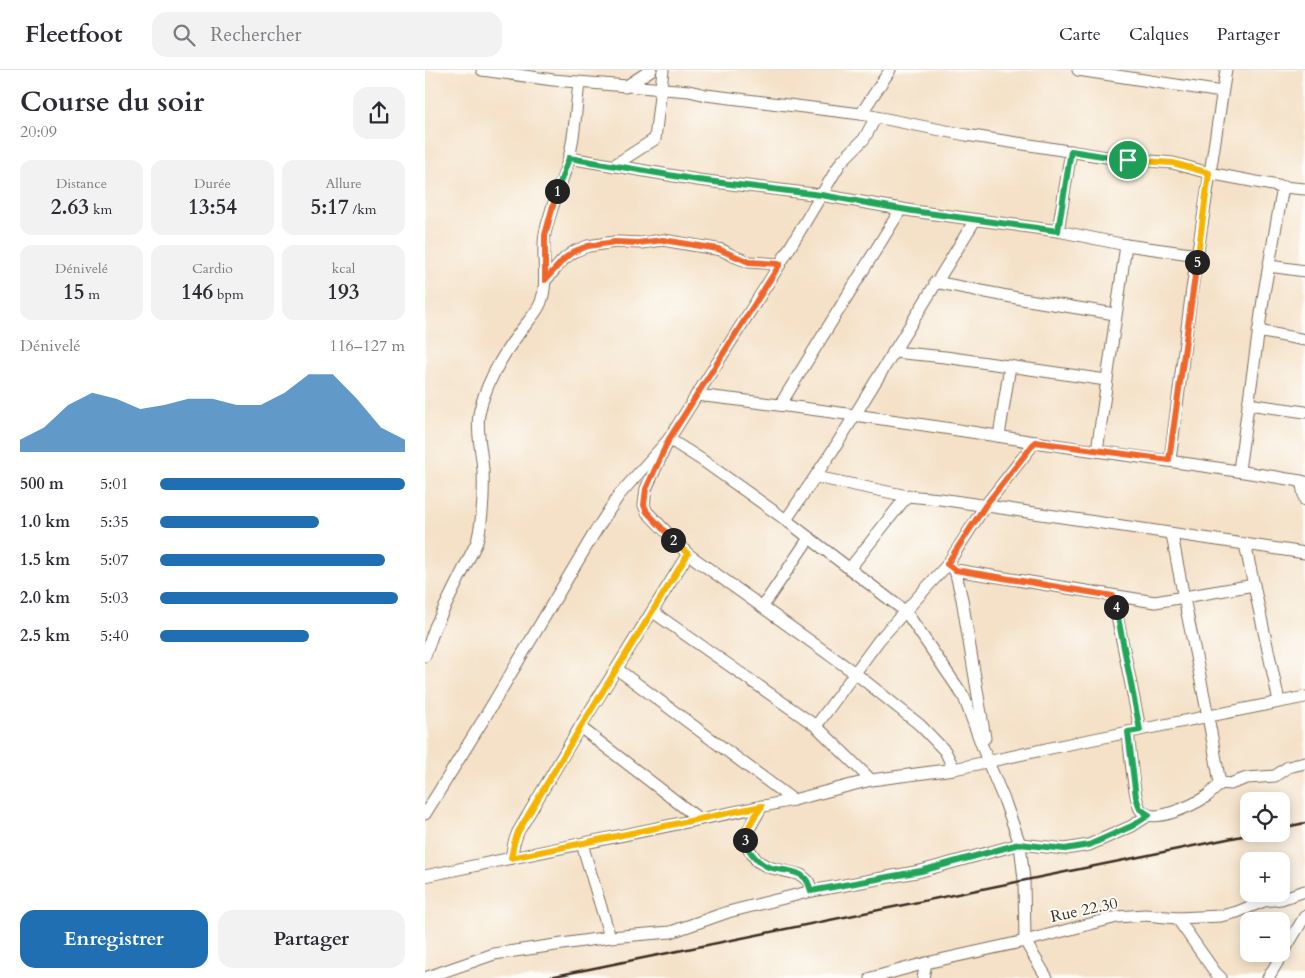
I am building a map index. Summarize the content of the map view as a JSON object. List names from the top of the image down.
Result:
{
  "streets": {
    "street": ["Rue 22.30"]
  },
  "page": {
    "header": "Fleetfoot",
    "search": "Rechercher",
    "nav": ["Carte", "Calques", "Partager"],
    "heading": ["Course du soir", "20:09"],
    "stats": [
      ["Distance", "2.63 km"],
      ["Durée", "13:54"],
      ["Allure", "5:17 /km"],
      ["Dénivelé", "15 m"],
      ["Cardio", "146 bpm"],
      ["kcal", "193"]
    ],
    "pins": [
      "1",
      "5",
      "2",
      "4",
      "3"
    ],
    "chart": ["Dénivelé", "116–127 m"],
    "list": [
      {
        "name": "500 m",
        "note": "5:01"
      },
      {
        "name": "1.0 km",
        "note": "5:35"
      },
      {
        "name": "1.5 km",
        "note": "5:07"
      },
      {
        "name": "2.0 km",
        "note": "5:03"
      },
      {
        "name": "2.5 km",
        "note": "5:40"
      }
    ],
    "map_buttons": ["+", "−"],
    "buttons": ["Enregistrer", "Partager"]
  }
}
